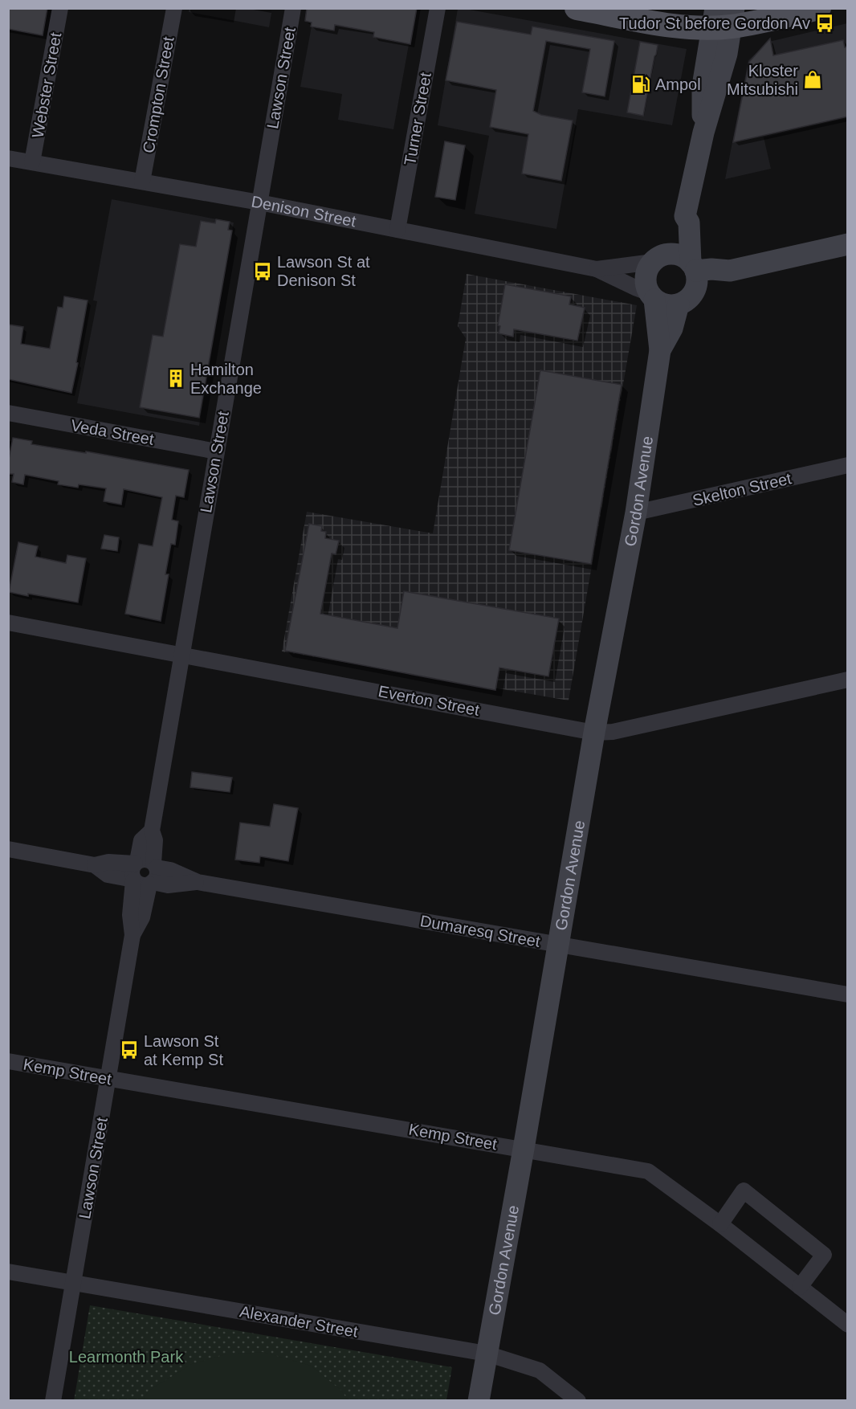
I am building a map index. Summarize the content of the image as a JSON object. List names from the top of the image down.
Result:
{
  "streets": {
    "main road": ["Gordon Avenue"],
    "street": [
      "Lawson Street",
      "Webster Street",
      "Crompton Street",
      "Turner Street",
      "Denison Street",
      "Veda Street",
      "Skelton Street",
      "Everton Street",
      "Dumaresq Street",
      "Kemp Street",
      "Alexander Street"
    ]
  },
  "crossings": [
    ["Lawson Street", "Denison Street"],
    ["Lawson Street", "Veda Street"],
    ["Lawson Street", "Everton Street"],
    ["Lawson Street", "Dumaresq Street"],
    ["Lawson Street", "Kemp Street"],
    ["Lawson Street", "Alexander Street"],
    ["Webster Street", "Denison Street"],
    ["Crompton Street", "Denison Street"],
    ["Turner Street", "Denison Street"],
    ["Denison Street", "Gordon Avenue"],
    ["Skelton Street", "Gordon Avenue"],
    ["Gordon Avenue", "Everton Street"],
    ["Gordon Avenue", "Dumaresq Street"],
    ["Gordon Avenue", "Kemp Street"],
    ["Gordon Avenue", "Alexander Street"]
  ],
  "parks": ["Learmonth Park"],
  "places": {
    "bus stop": ["Tudor St before Gordon Av", "Lawson St at Denison St", "Lawson St at Kemp St"],
    "shop": ["Kloster Mitsubishi"],
    "fuel station": ["Ampol"],
    "building": ["Hamilton Exchange"]
  }
}
